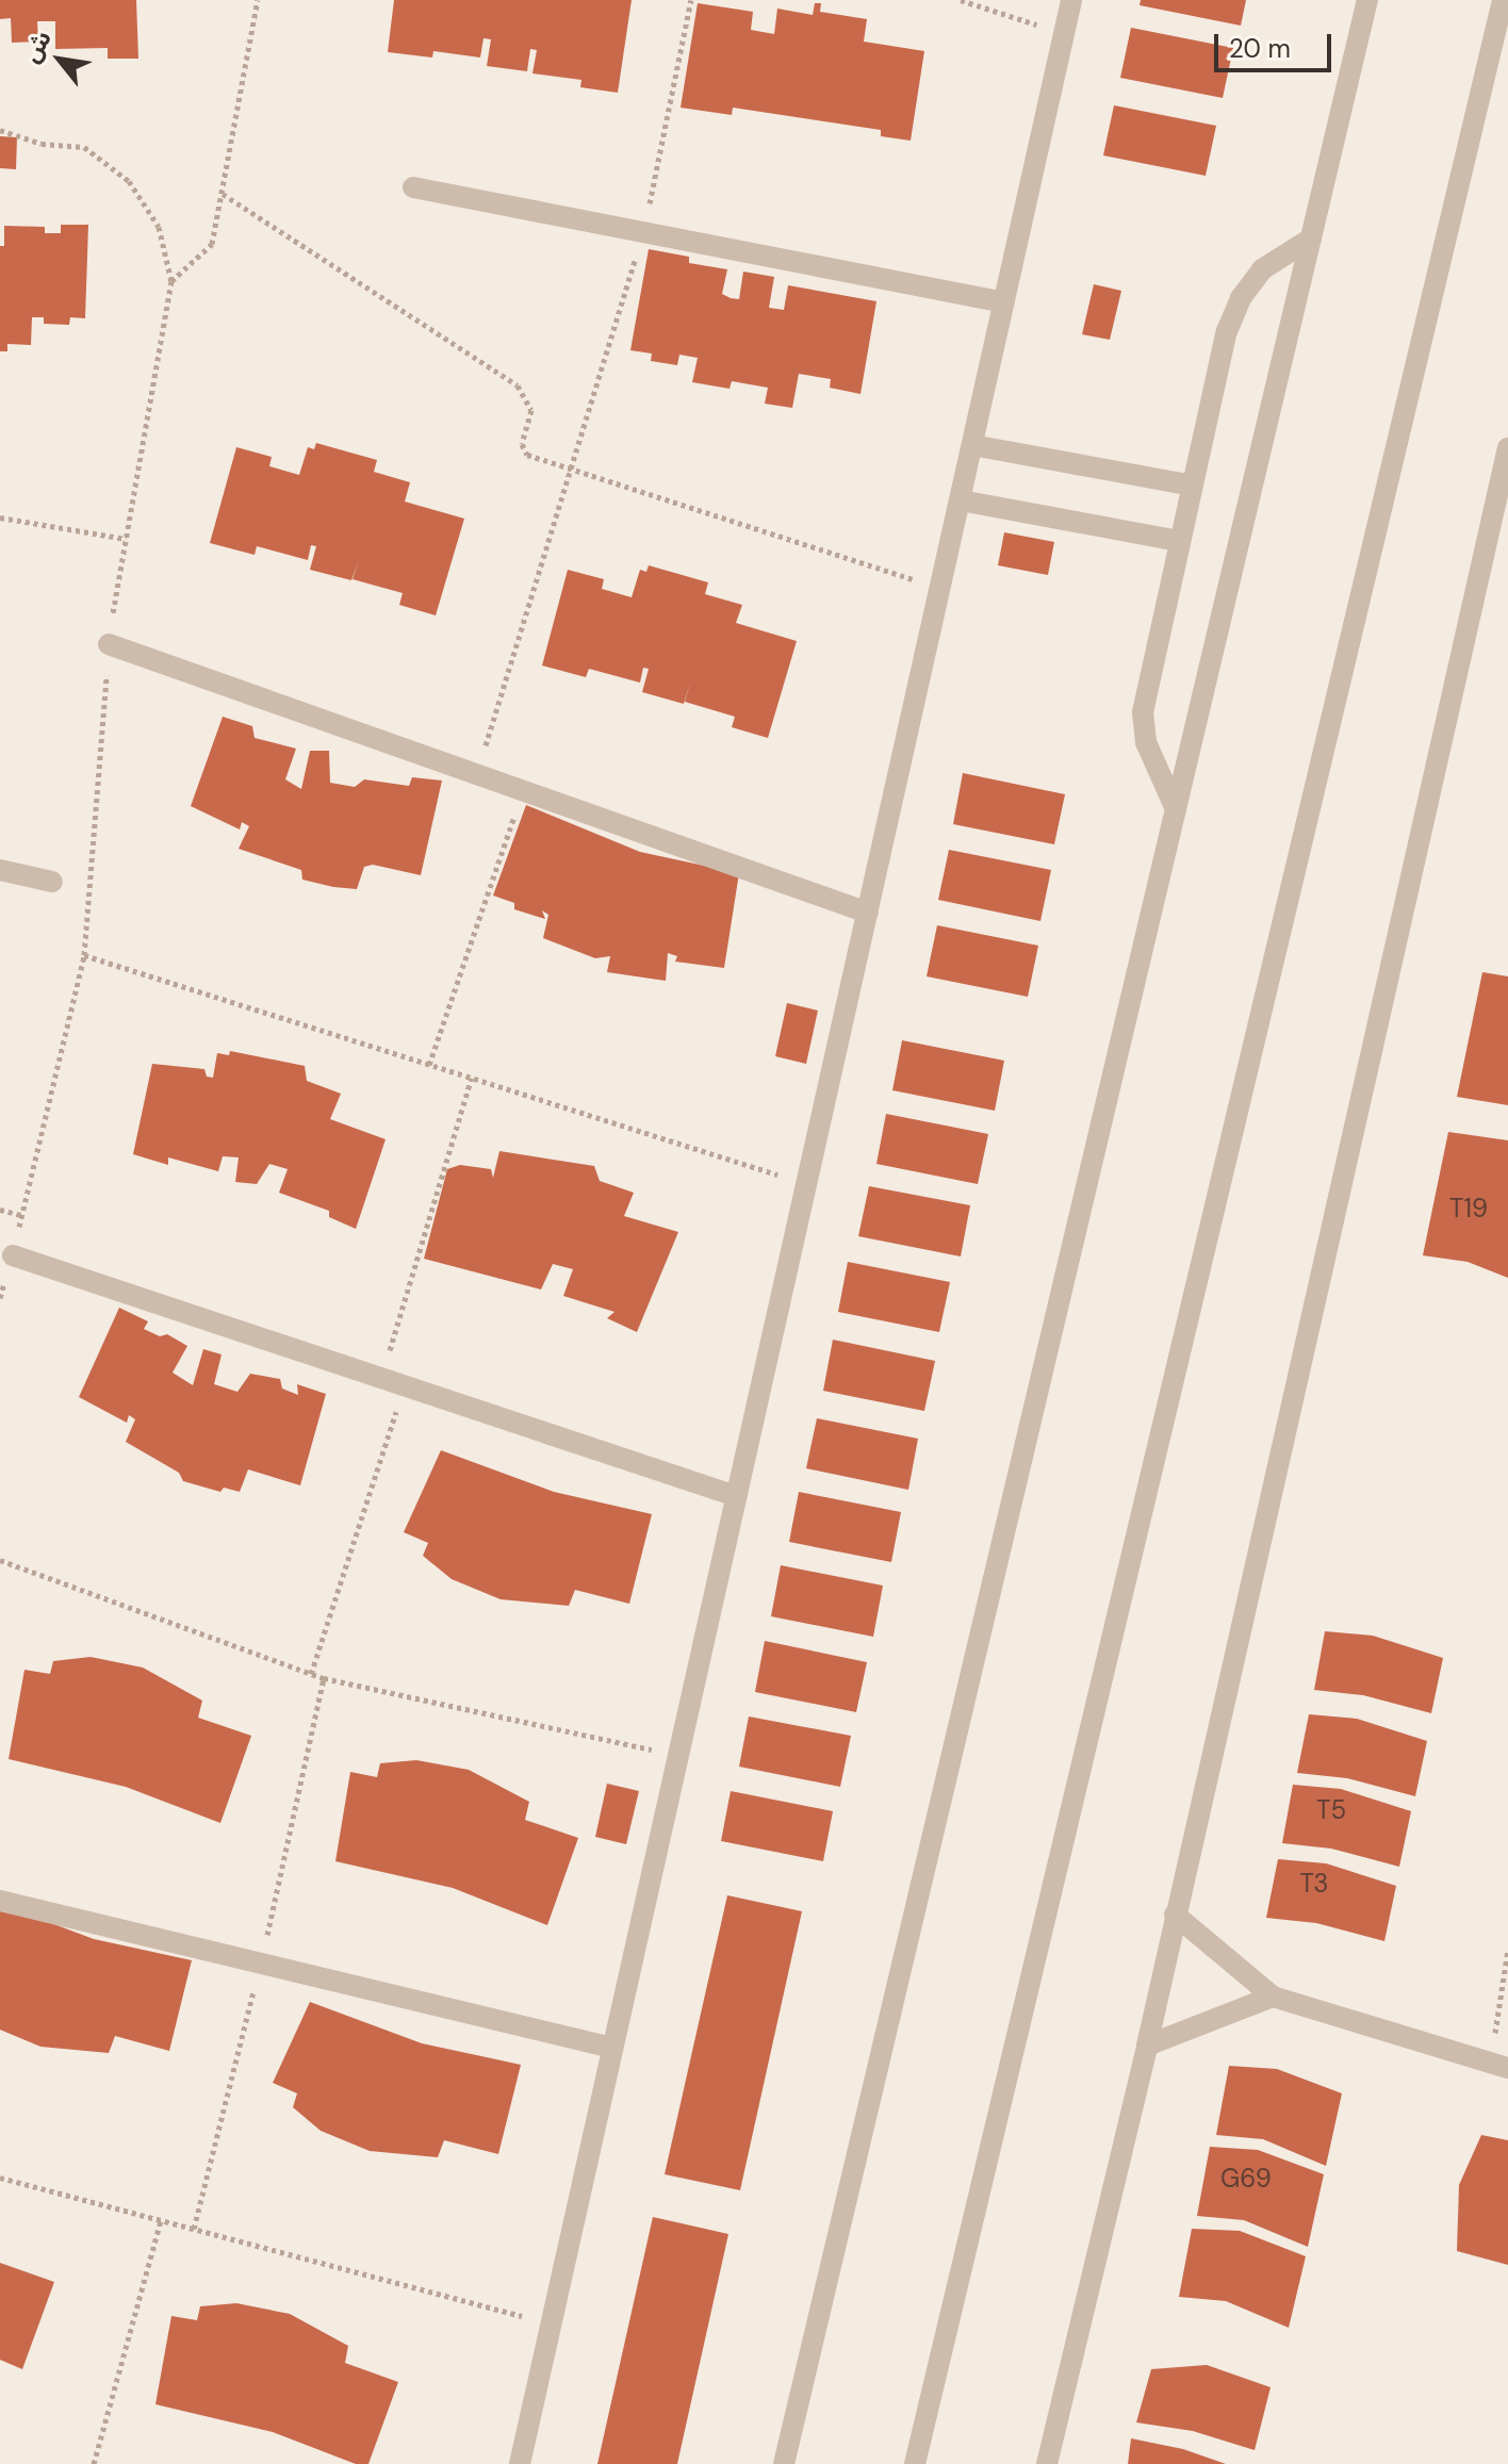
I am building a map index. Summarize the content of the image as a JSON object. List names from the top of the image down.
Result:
{
  "house_numbers": [
    "T19",
    "T5",
    "T3",
    "G69"
  ],
  "scale_bar": "20 m",
  "north": "top left"
}
